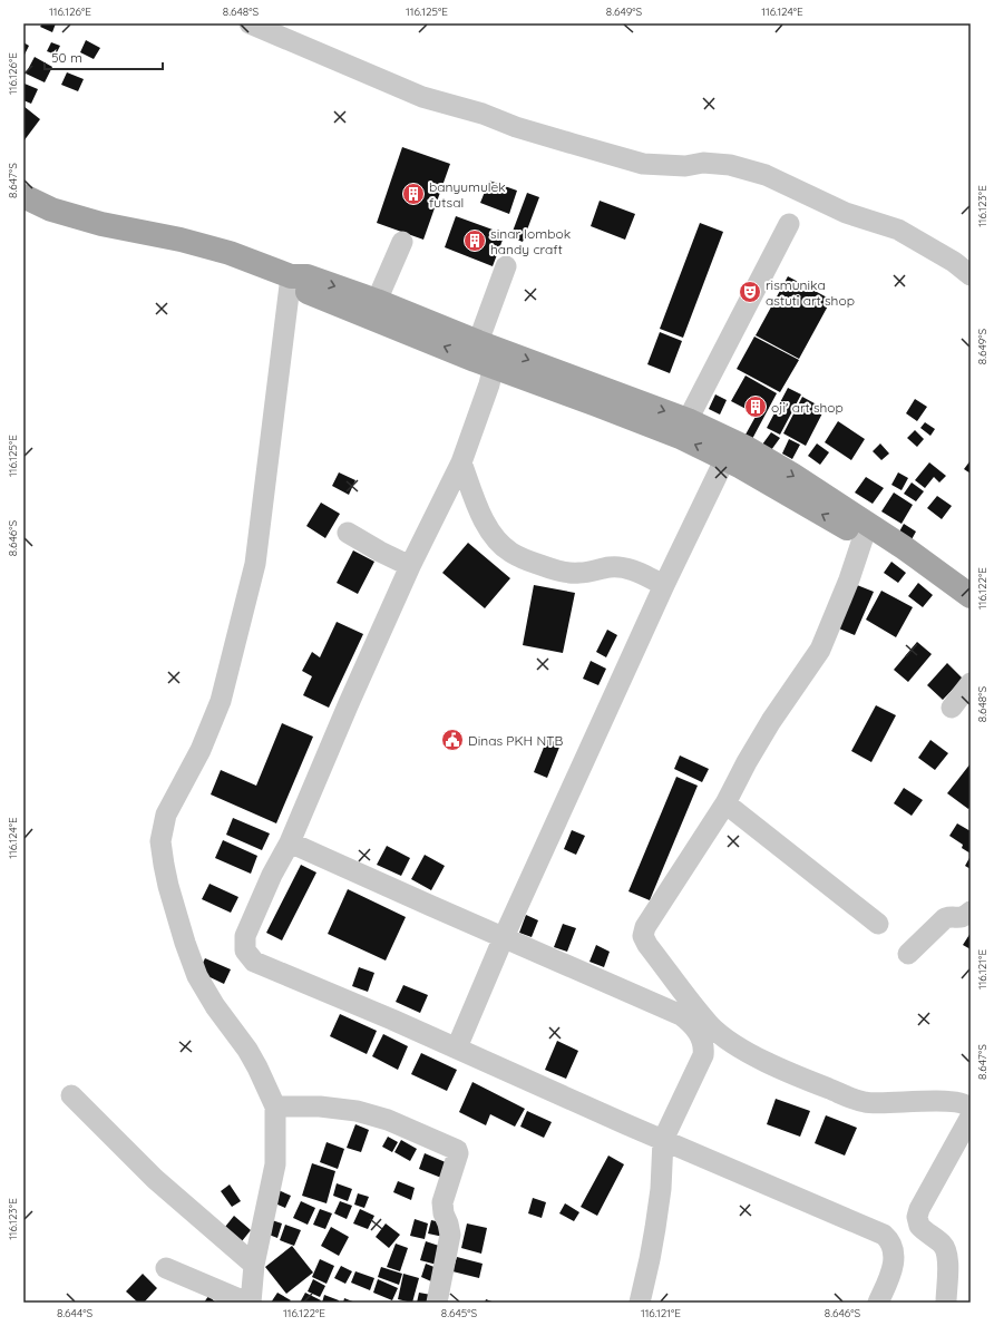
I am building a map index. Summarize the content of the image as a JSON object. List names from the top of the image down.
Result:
{
  "places": {
    "building": ["banyumulek futsal", "sinar lombok handy craft", "oji' art shop"],
    "theatre": ["rismunika astuti art shop"],
    "public building": ["Dinas PKH NTB"]
  },
  "scale_bar": "50 m",
  "coordinates": [
    "116.126°E",
    "8.648°S",
    "116.125°E",
    "8.649°S",
    "116.124°E",
    "8.647°S",
    "116.123°E",
    "8.646°S",
    "116.122°E",
    "116.121°E",
    "8.644°S",
    "8.645°S"
  ]
}
